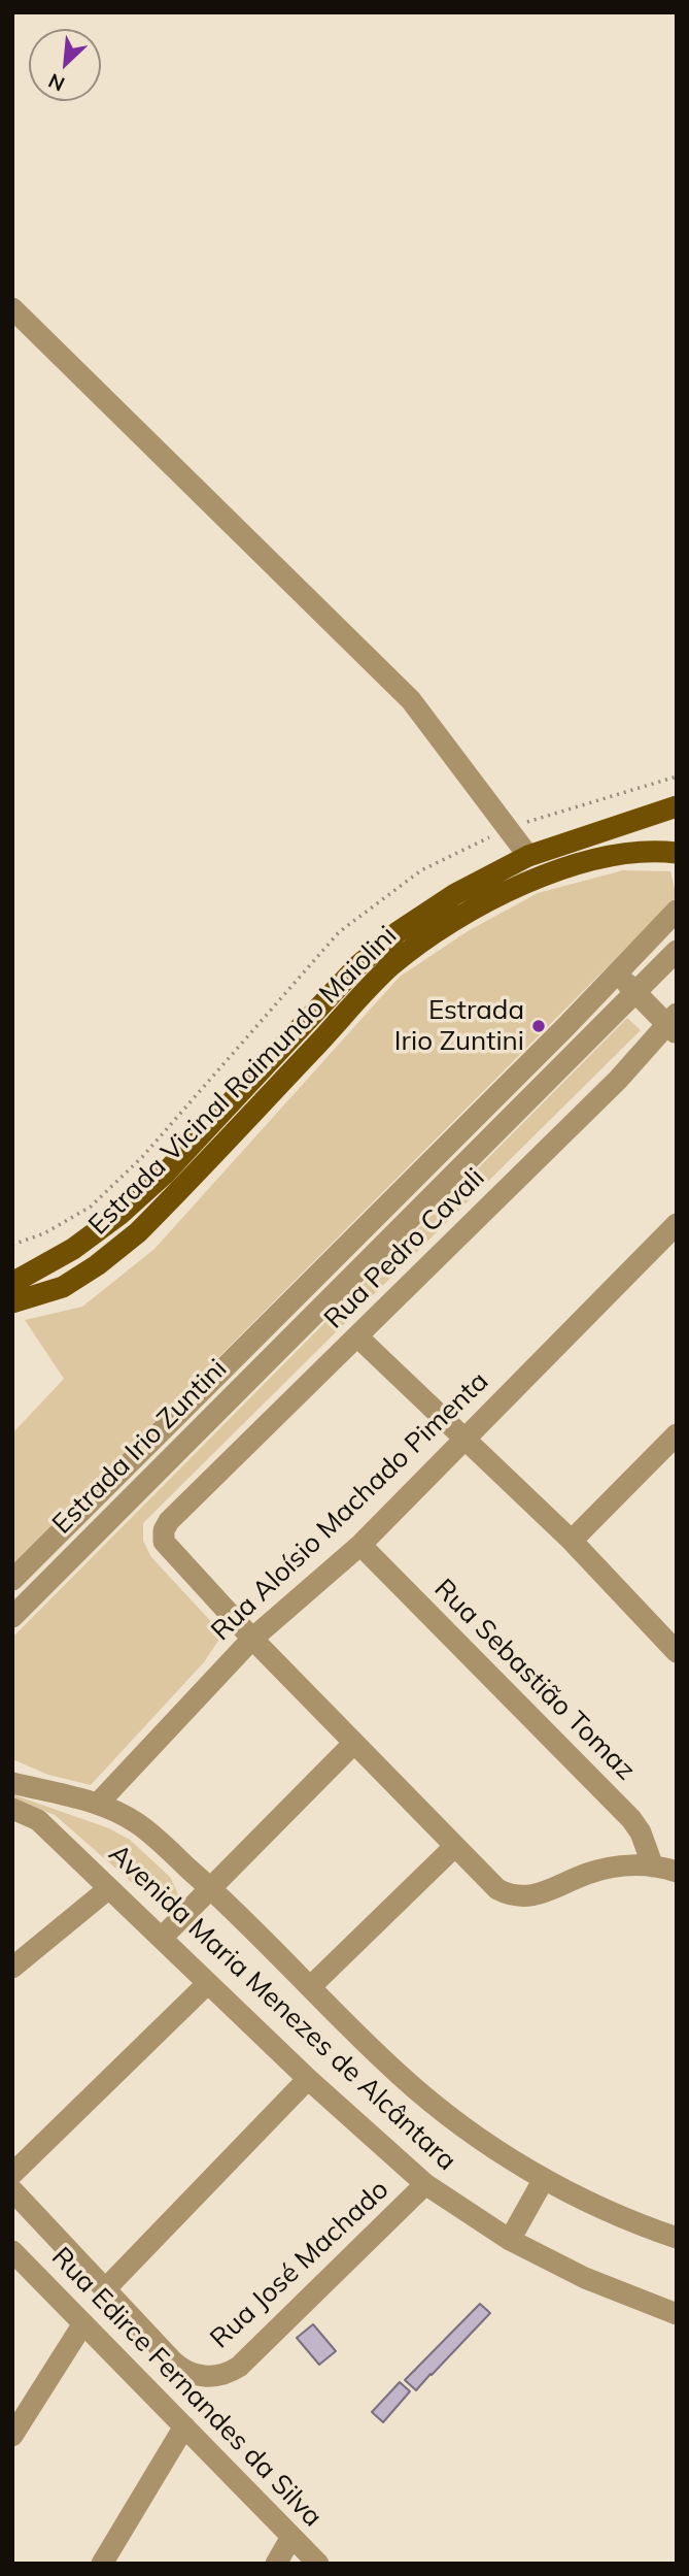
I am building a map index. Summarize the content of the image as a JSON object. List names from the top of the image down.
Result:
{
  "streets": {
    "main road": ["Estrada Vicinal Raimundo Maiolini"],
    "street": [
      "Rua Pedro Cavali",
      "Estrada Irio Zuntini",
      "Rua Aloísio Machado Pimenta",
      "Rua Sebastião Tomaz",
      "Avenida Maria Menezes de Alcântara",
      "Rua José Machado",
      "Rua Edirce Fernandes da Silva"
    ]
  },
  "crossings": [
    ["Rua Pedro Cavali", "Rua Aloísio Machado Pimenta"],
    ["Rua Aloísio Machado Pimenta", "Rua Sebastião Tomaz"],
    ["Rua Aloísio Machado Pimenta", "Avenida Maria Menezes de Alcântara"],
    ["Avenida Maria Menezes de Alcântara", "Rua José Machado"]
  ],
  "places": ["Estrada Irio Zuntini"],
  "north": "bottom left"
}
